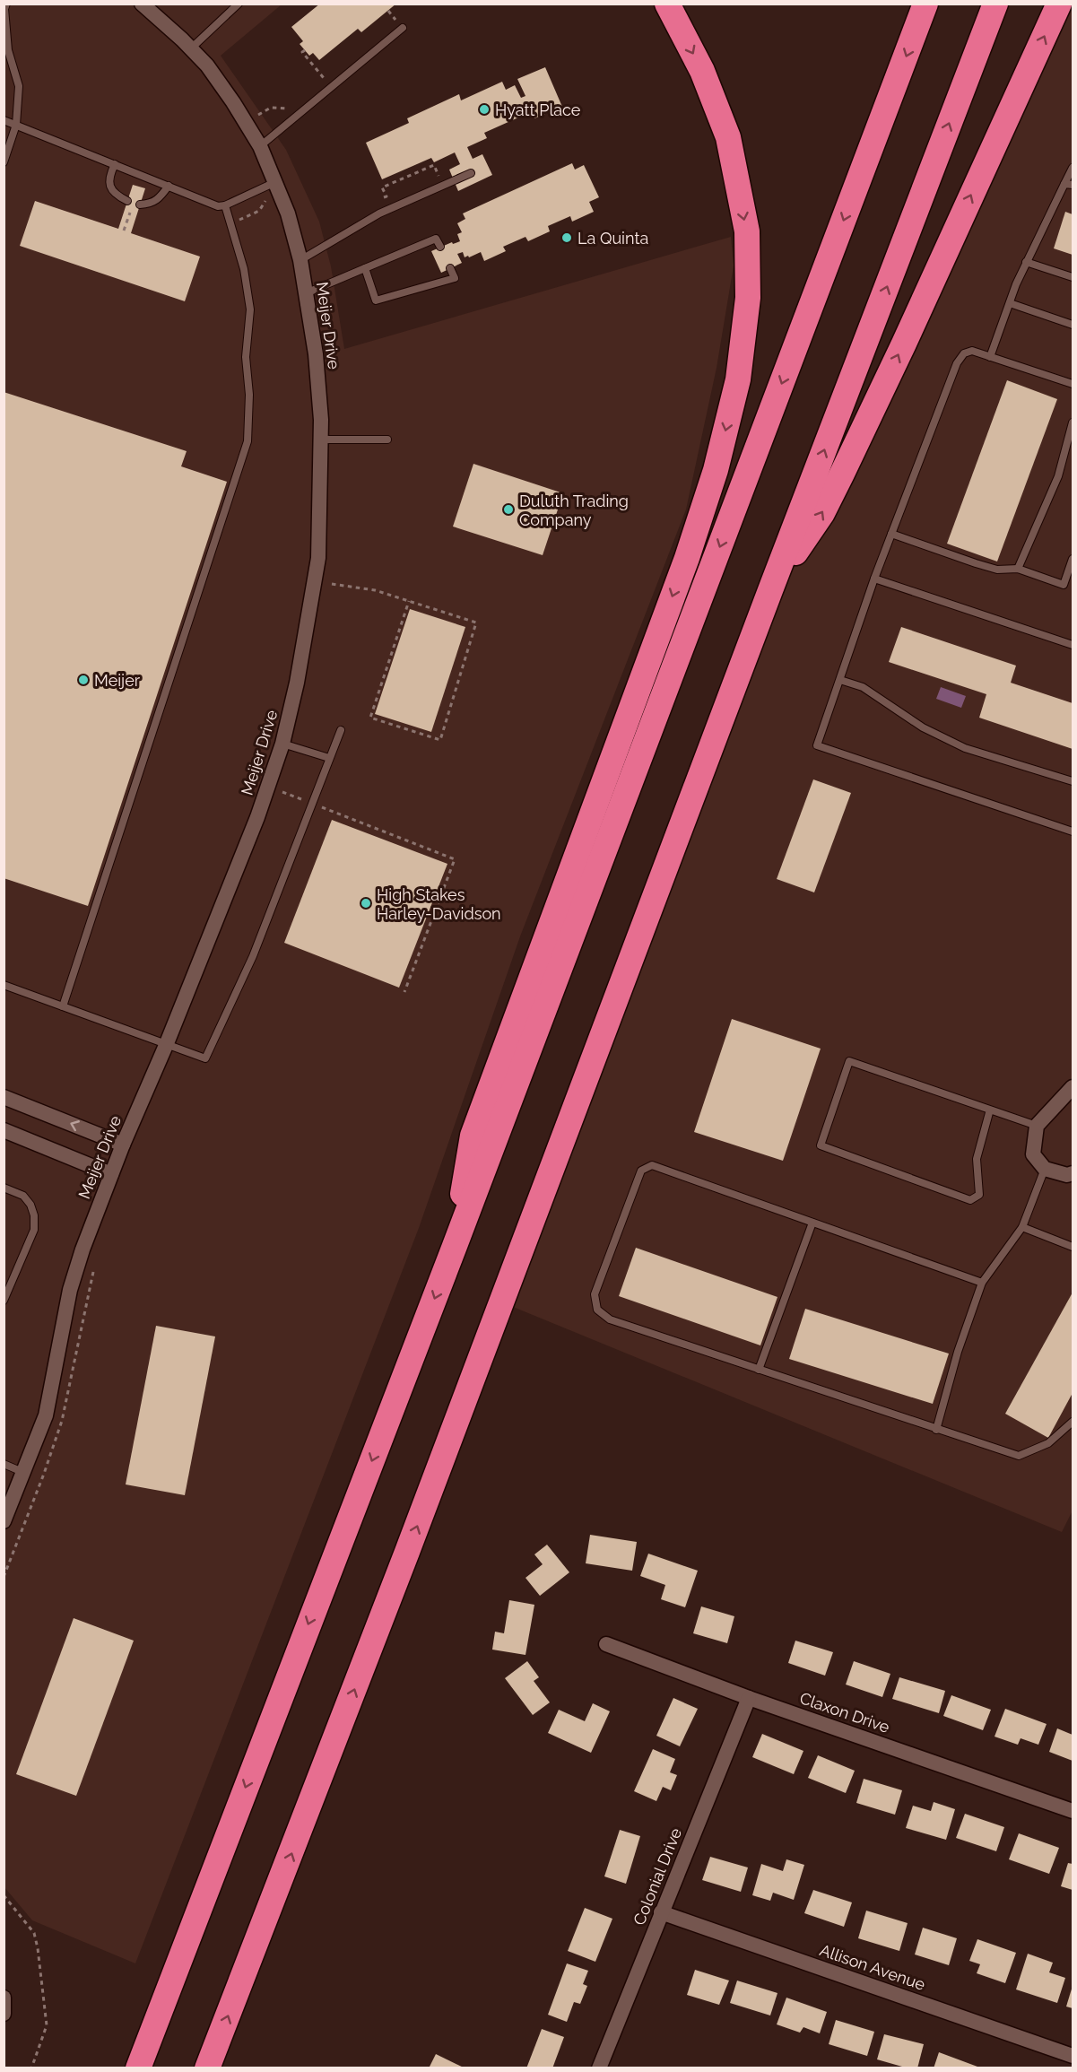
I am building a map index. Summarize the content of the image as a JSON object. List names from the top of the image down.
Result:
{
  "streets": {
    "street": [
      "Meijer Drive",
      "Claxon Drive",
      "Colonial Drive",
      "Allison Avenue"
    ]
  },
  "crossings": [
    ["Claxon Drive", "Colonial Drive"],
    ["Colonial Drive", "Allison Avenue"]
  ],
  "places": [
    "Hyatt Place",
    "La Quinta",
    "Duluth Trading Company",
    "Meijer",
    "High Stakes Harley-Davidson"
  ]
}
